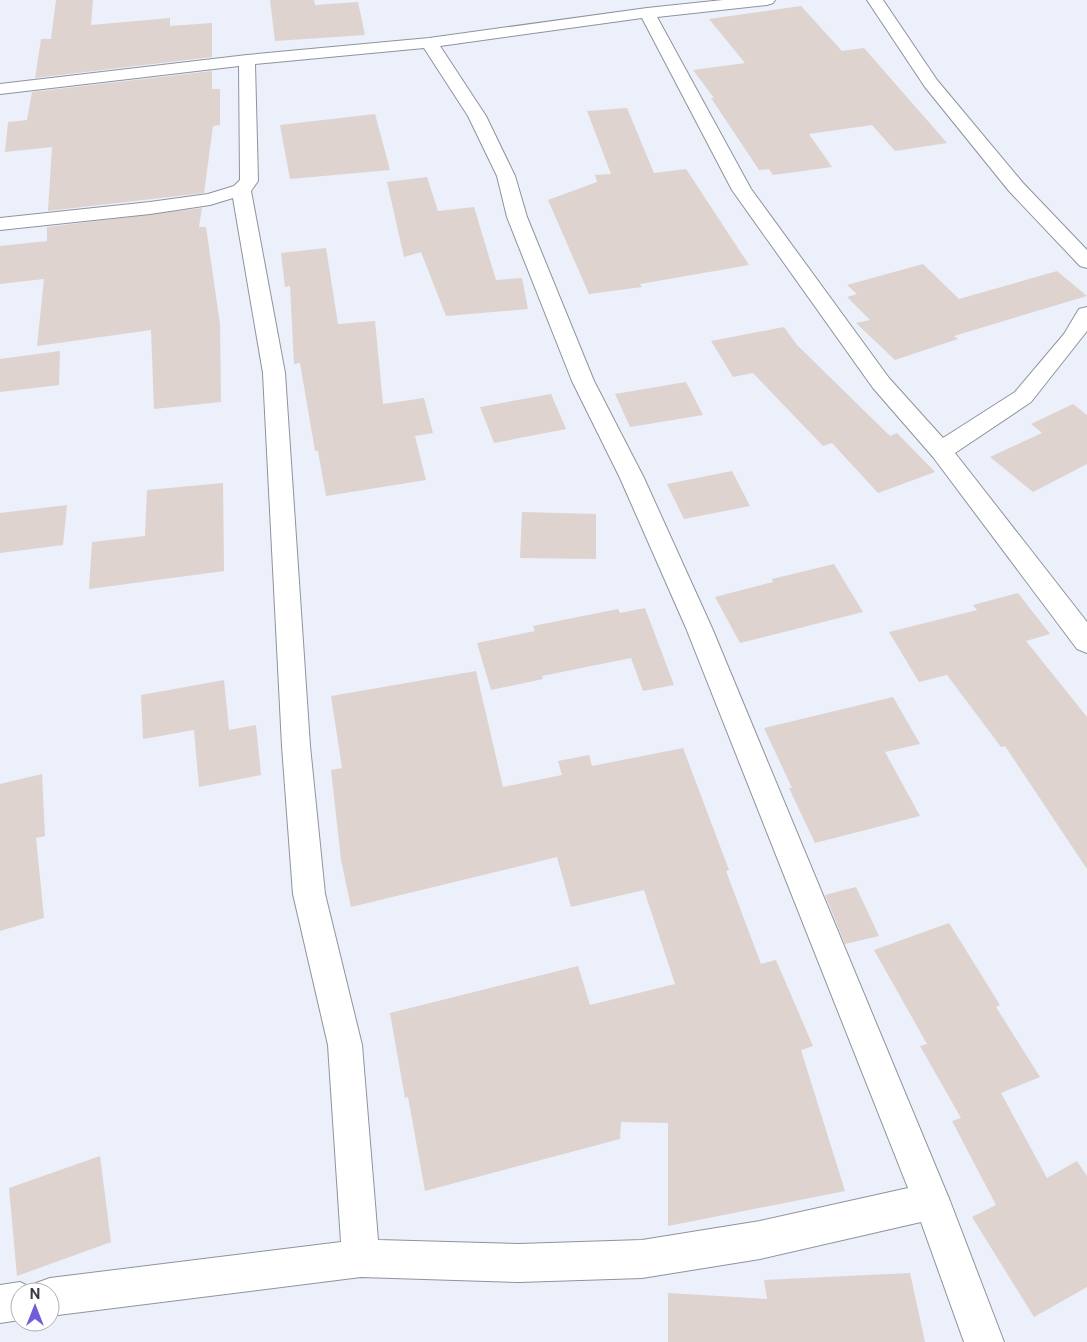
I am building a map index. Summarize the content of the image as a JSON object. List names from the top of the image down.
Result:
{
  "north": "top"
}
